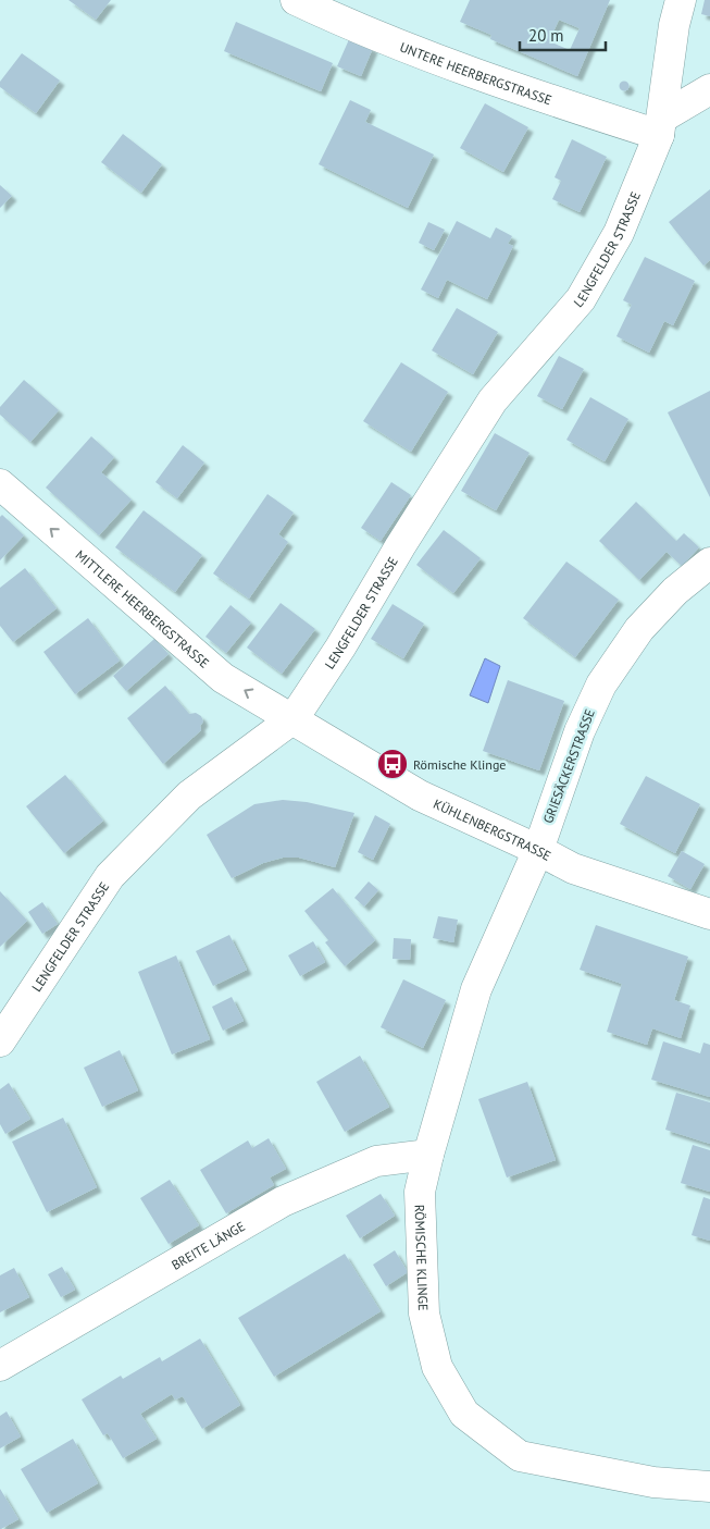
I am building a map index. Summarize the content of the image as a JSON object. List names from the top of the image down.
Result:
{
  "streets": {
    "street": [
      "UNTERE HEERBERGSTRASSE",
      "LENGFELDER STRASSE",
      "MITTLERE HEERBERGSTRASSE",
      "GRIESÄCKERSTRASSE",
      "KÜHLENBERGSTRASSE",
      "BREITE LÄNGE",
      "RÖMISCHE KLINGE"
    ]
  },
  "crossings": [
    ["UNTERE HEERBERGSTRASSE", "LENGFELDER STRASSE"],
    ["LENGFELDER STRASSE", "MITTLERE HEERBERGSTRASSE"],
    ["LENGFELDER STRASSE", "KÜHLENBERGSTRASSE"],
    ["MITTLERE HEERBERGSTRASSE", "KÜHLENBERGSTRASSE"],
    ["GRIESÄCKERSTRASSE", "KÜHLENBERGSTRASSE"],
    ["GRIESÄCKERSTRASSE", "RÖMISCHE KLINGE"],
    ["KÜHLENBERGSTRASSE", "RÖMISCHE KLINGE"],
    ["BREITE LÄNGE", "RÖMISCHE KLINGE"]
  ],
  "one_way": ["MITTLERE HEERBERGSTRASSE"],
  "places": {
    "bus stop": ["Römische Klinge"]
  },
  "scale_bar": "20 m"
}
